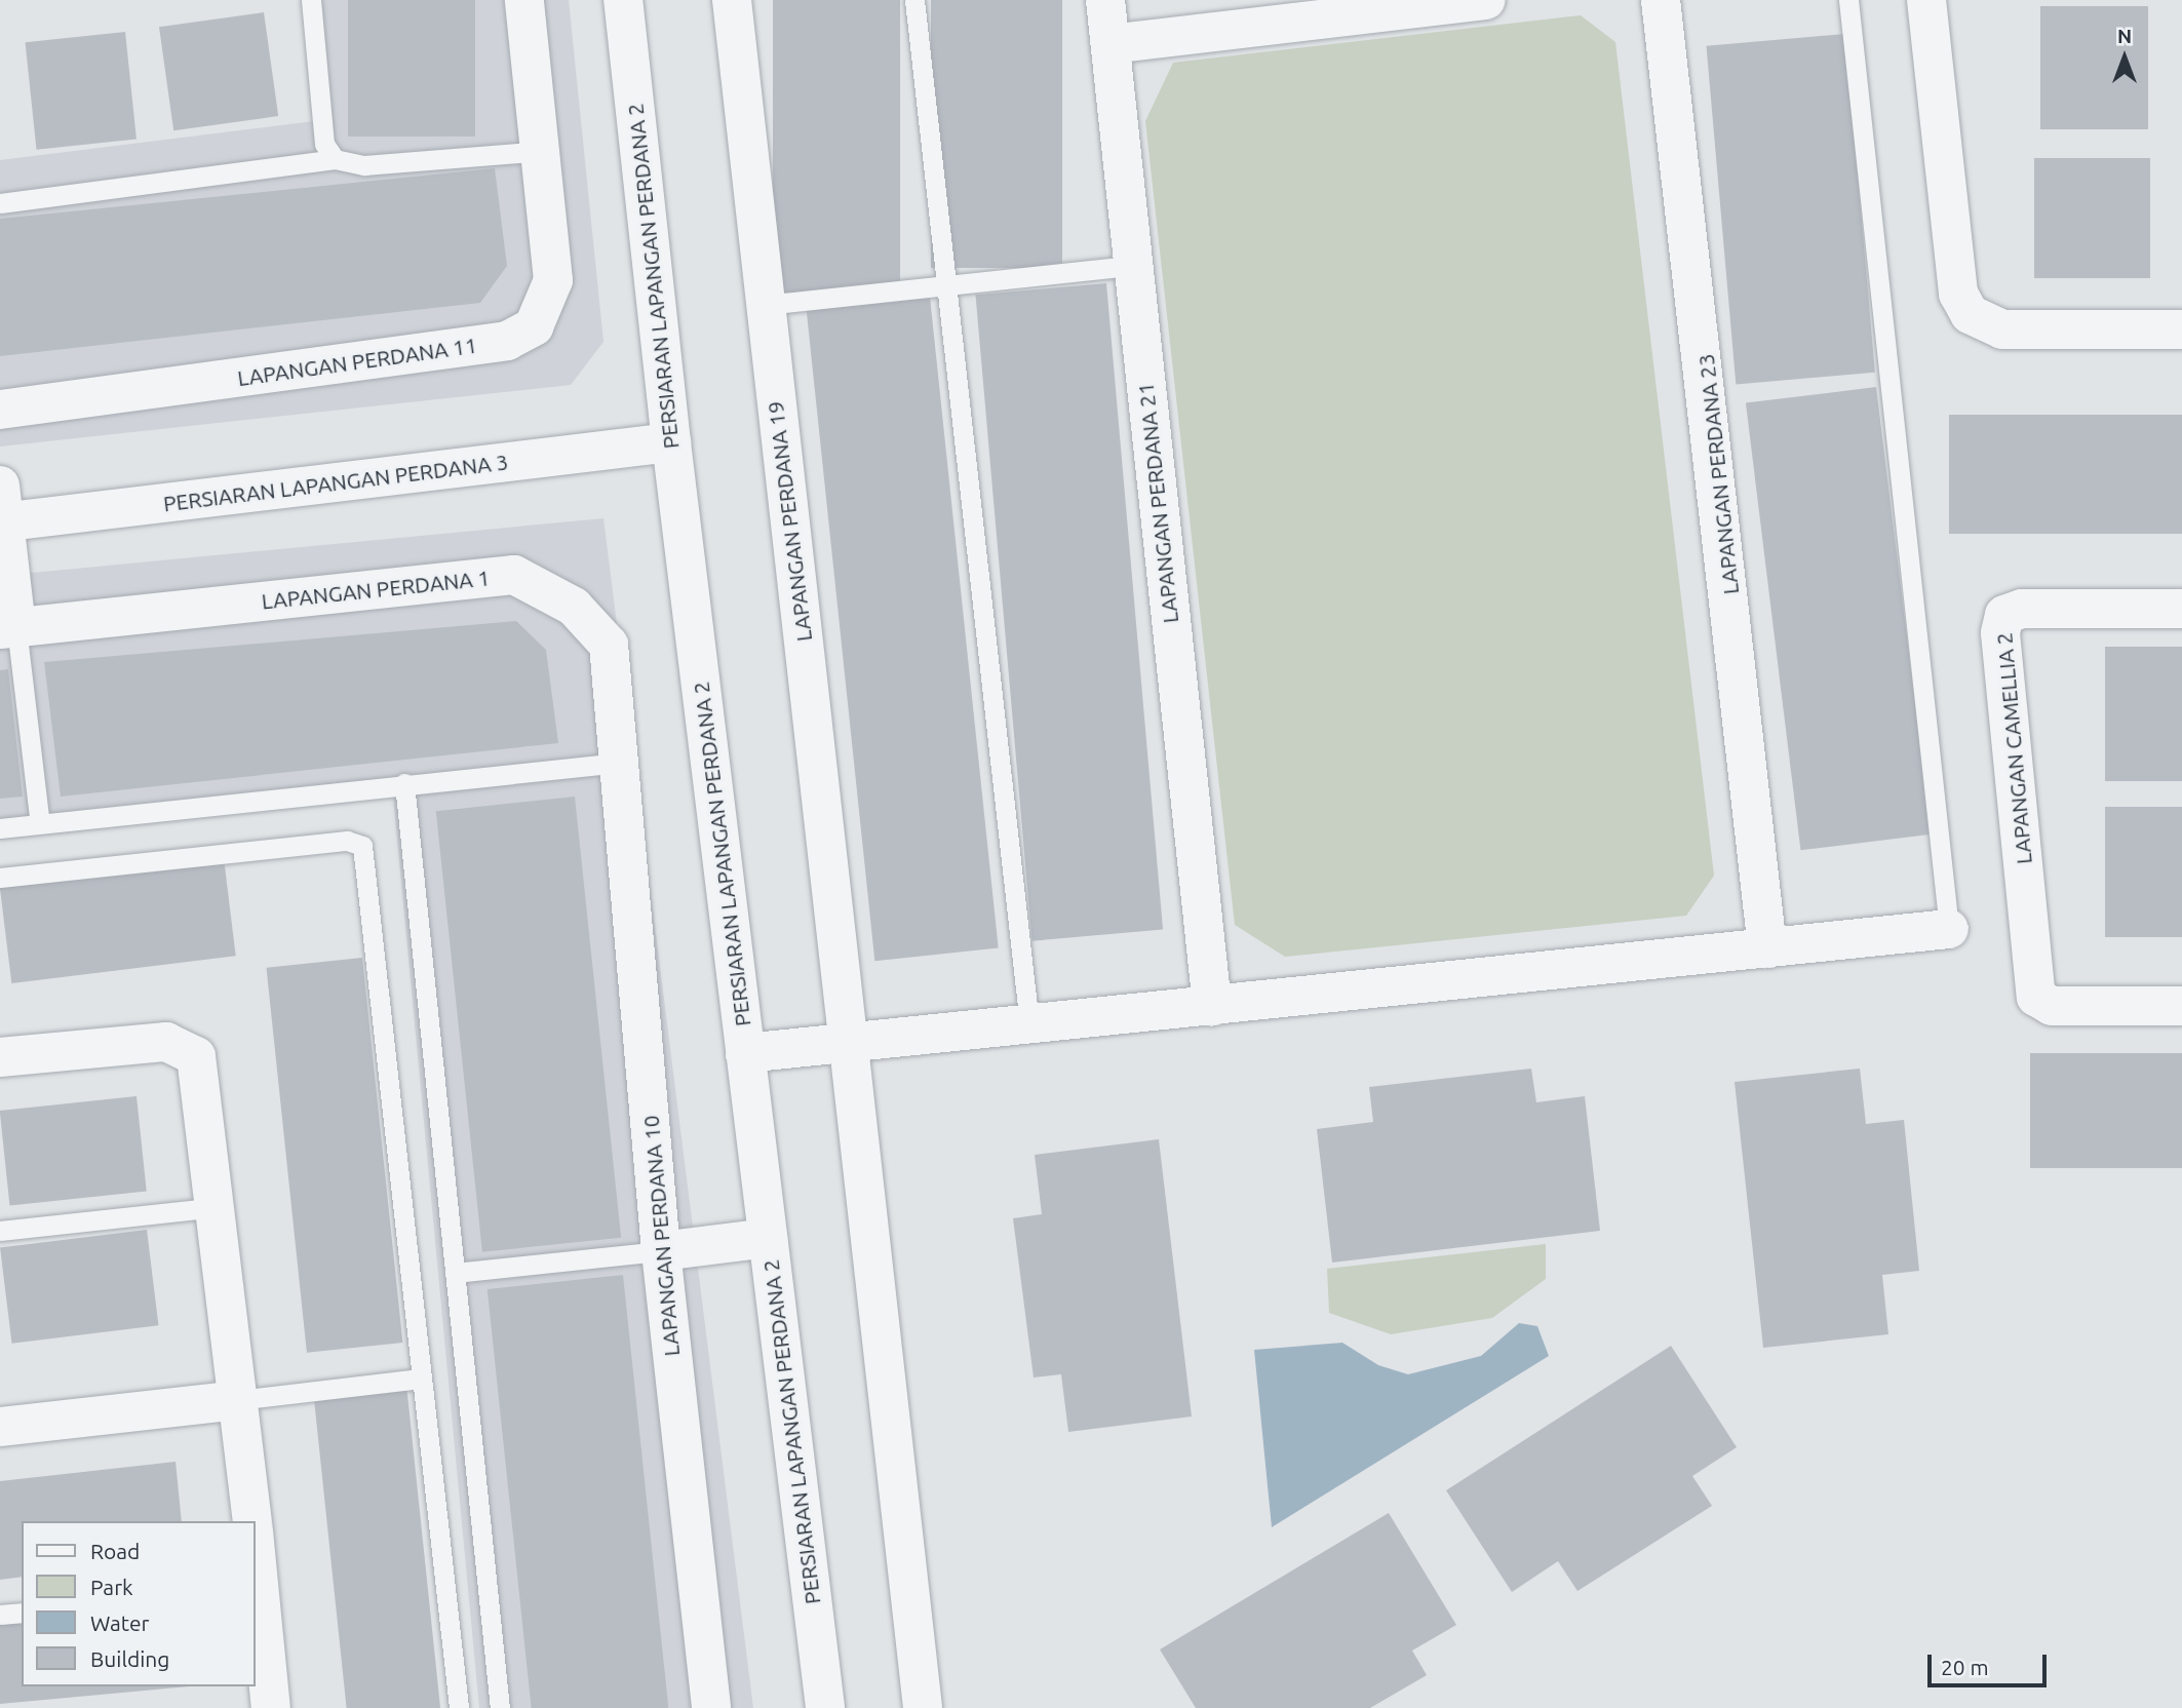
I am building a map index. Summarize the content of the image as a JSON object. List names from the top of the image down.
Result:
{
  "streets": {
    "street": [
      "PERSIARAN LAPANGAN PERDANA 2",
      "LAPANGAN PERDANA 11",
      "LAPANGAN PERDANA 23",
      "PERSIARAN LAPANGAN PERDANA 3",
      "LAPANGAN PERDANA 21",
      "LAPANGAN PERDANA 19",
      "LAPANGAN PERDANA 1",
      "LAPANGAN CAMELLIA 2",
      "LAPANGAN PERDANA 10"
    ]
  },
  "crossings": [
    ["PERSIARAN LAPANGAN PERDANA 2", "PERSIARAN LAPANGAN PERDANA 3"],
    ["LAPANGAN PERDANA 1", "LAPANGAN PERDANA 10"]
  ],
  "legend": [
    "Road",
    "Park",
    "Water",
    "Building"
  ],
  "scale_bar": "20 m",
  "north": "top"
}
